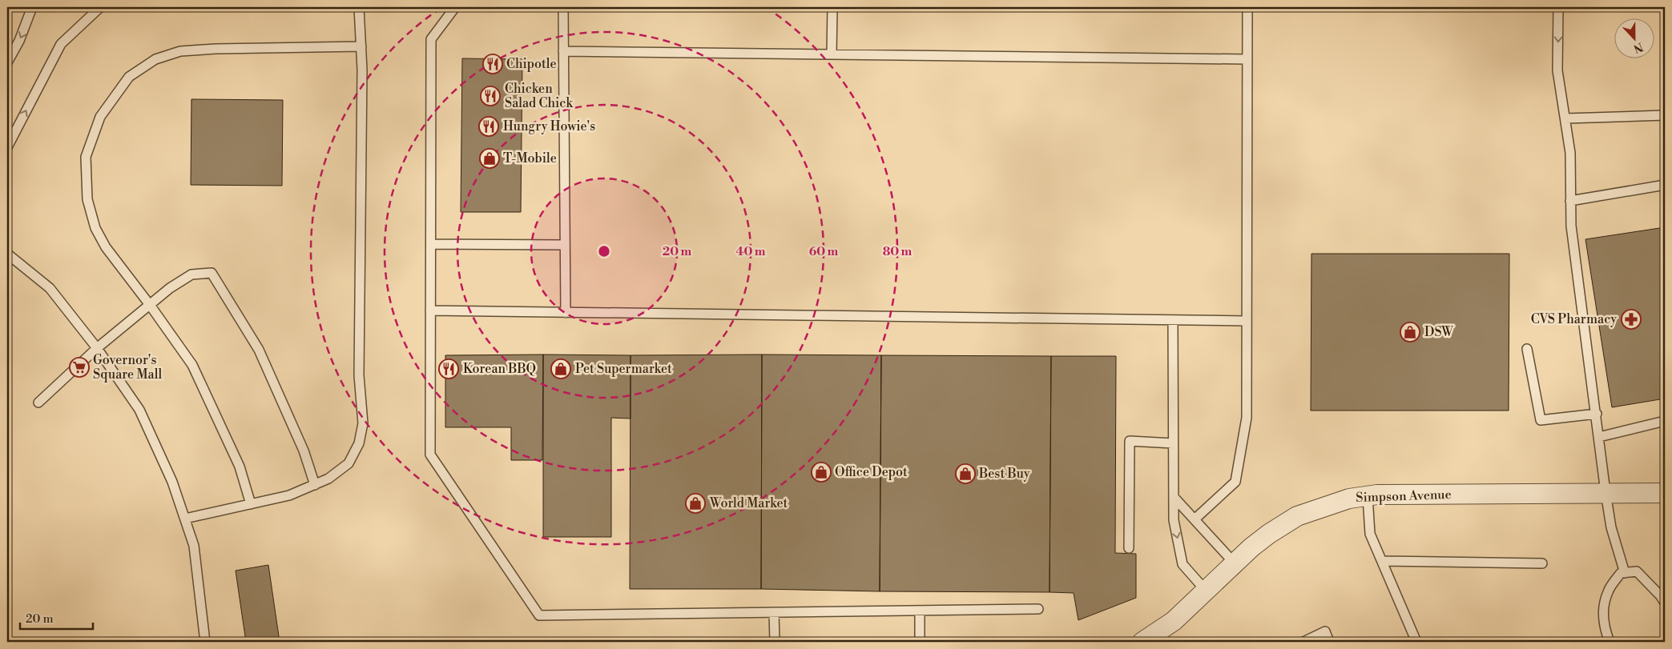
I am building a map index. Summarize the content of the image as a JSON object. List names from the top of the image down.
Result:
{
  "streets": {
    "street": ["Simpson Avenue"]
  },
  "places": {
    "restaurant": [
      "Chipotle",
      "Chicken Salad Chick",
      "Hungry Howie's",
      "Korean BBQ"
    ],
    "shop": [
      "T-Mobile",
      "DSW",
      "Pet Supermarket",
      "Office Depot",
      "Best Buy",
      "World Market"
    ],
    "pharmacy": ["CVS Pharmacy"],
    "supermarket": ["Governor's Square Mall"]
  },
  "scale_bar": "20 m",
  "north": "bottom",
  "rings": [
    "20 m",
    "40 m",
    "60 m",
    "80 m"
  ]
}
